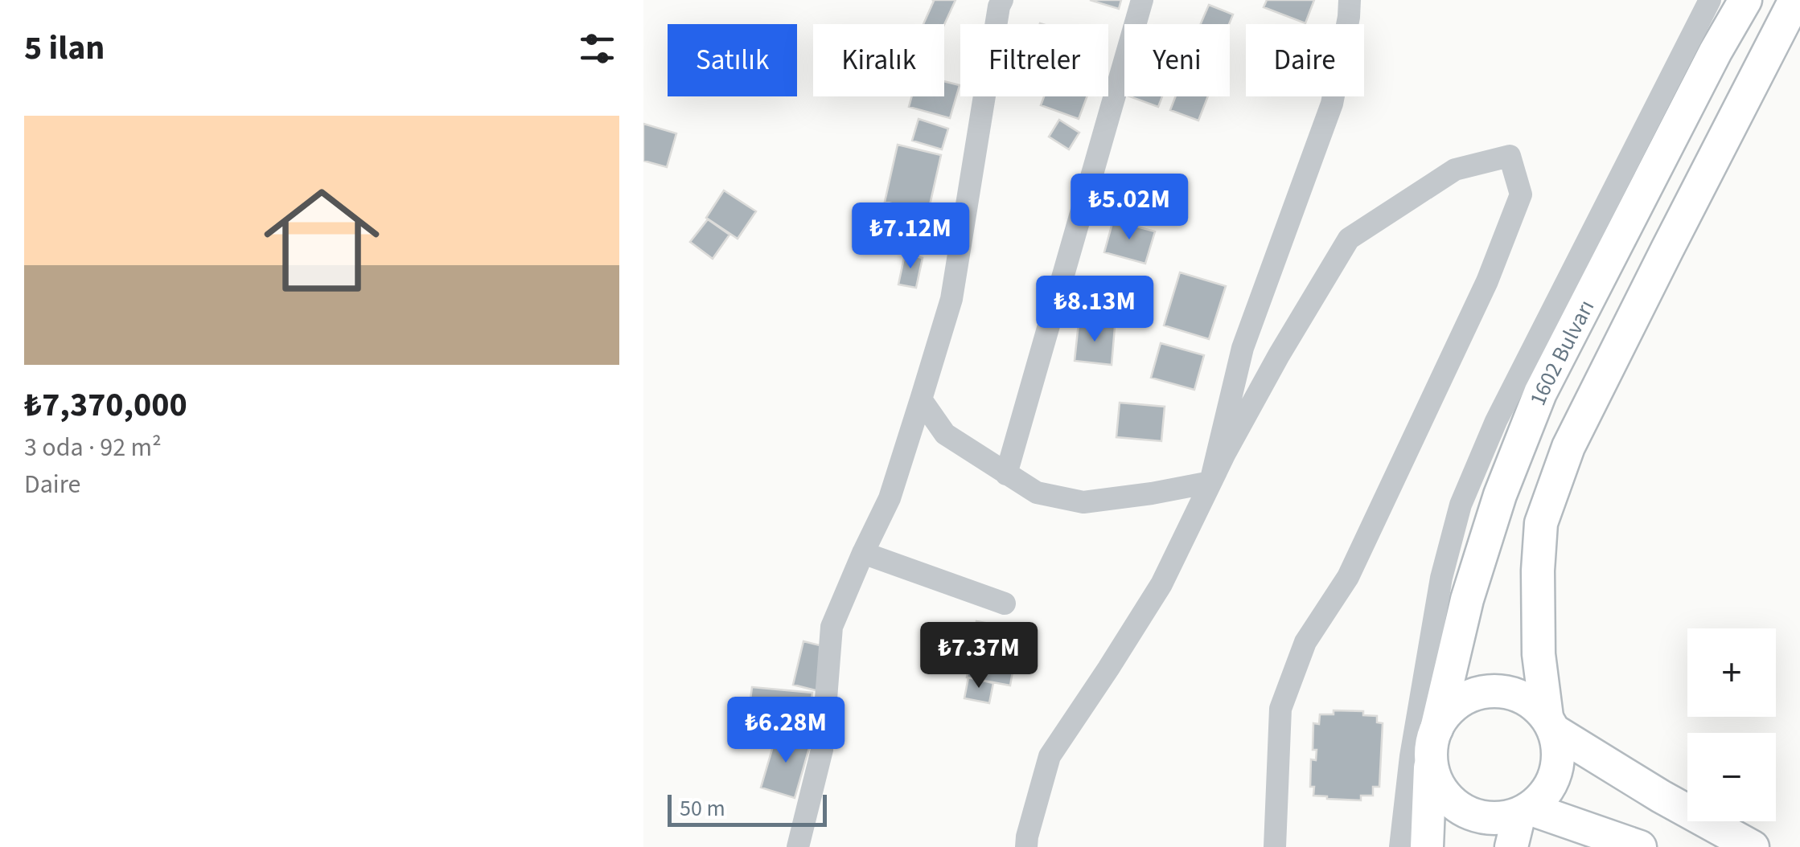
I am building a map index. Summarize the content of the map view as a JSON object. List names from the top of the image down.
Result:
{
  "streets": {
    "street": ["1602 Bulvarı"]
  },
  "scale_bar": "50 m",
  "page": {
    "heading": "5 ilan",
    "chip": [
      "Satılık",
      "Kiralık",
      "Filtreler",
      "Yeni",
      "Daire"
    ],
    "list": [
      {
        "name": "₺7,370,000",
        "note": "3 oda · 92 m² · Daire"
      }
    ],
    "price": [
      "₺5.02M",
      "₺7.12M",
      "₺8.13M",
      "₺7.37M",
      "₺6.28M"
    ],
    "map_buttons": ["+", "−"],
    "scale": "50 m"
  }
}
